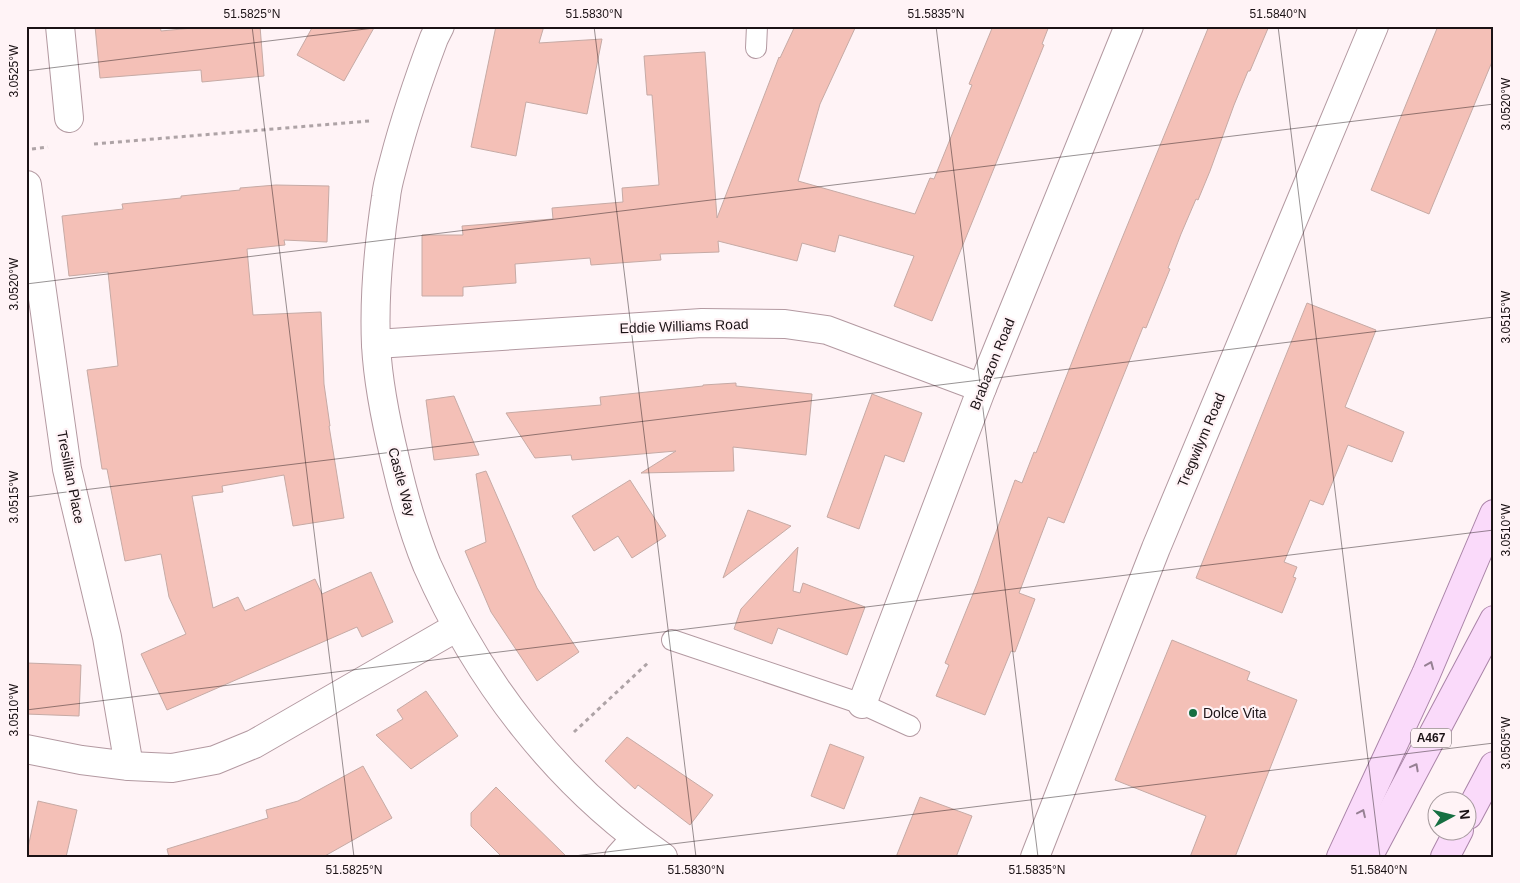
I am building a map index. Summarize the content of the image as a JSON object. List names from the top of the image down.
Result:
{
  "streets": {
    "main road": ["A467"],
    "street": [
      "Eddie Williams Road",
      "Brabazon Road",
      "Tregwilym Road",
      "Tresillian Place",
      "Castle Way"
    ]
  },
  "crossings": [
    ["Eddie Williams Road", "Brabazon Road"],
    ["Eddie Williams Road", "Castle Way"]
  ],
  "places": ["Dolce Vita"],
  "north": "right",
  "coordinates": [
    "51.5825°N",
    "51.5830°N",
    "51.5835°N",
    "51.5840°N",
    "3.0525°W",
    "3.0520°W",
    "3.0515°W",
    "3.0510°W",
    "3.0505°W"
  ]
}
